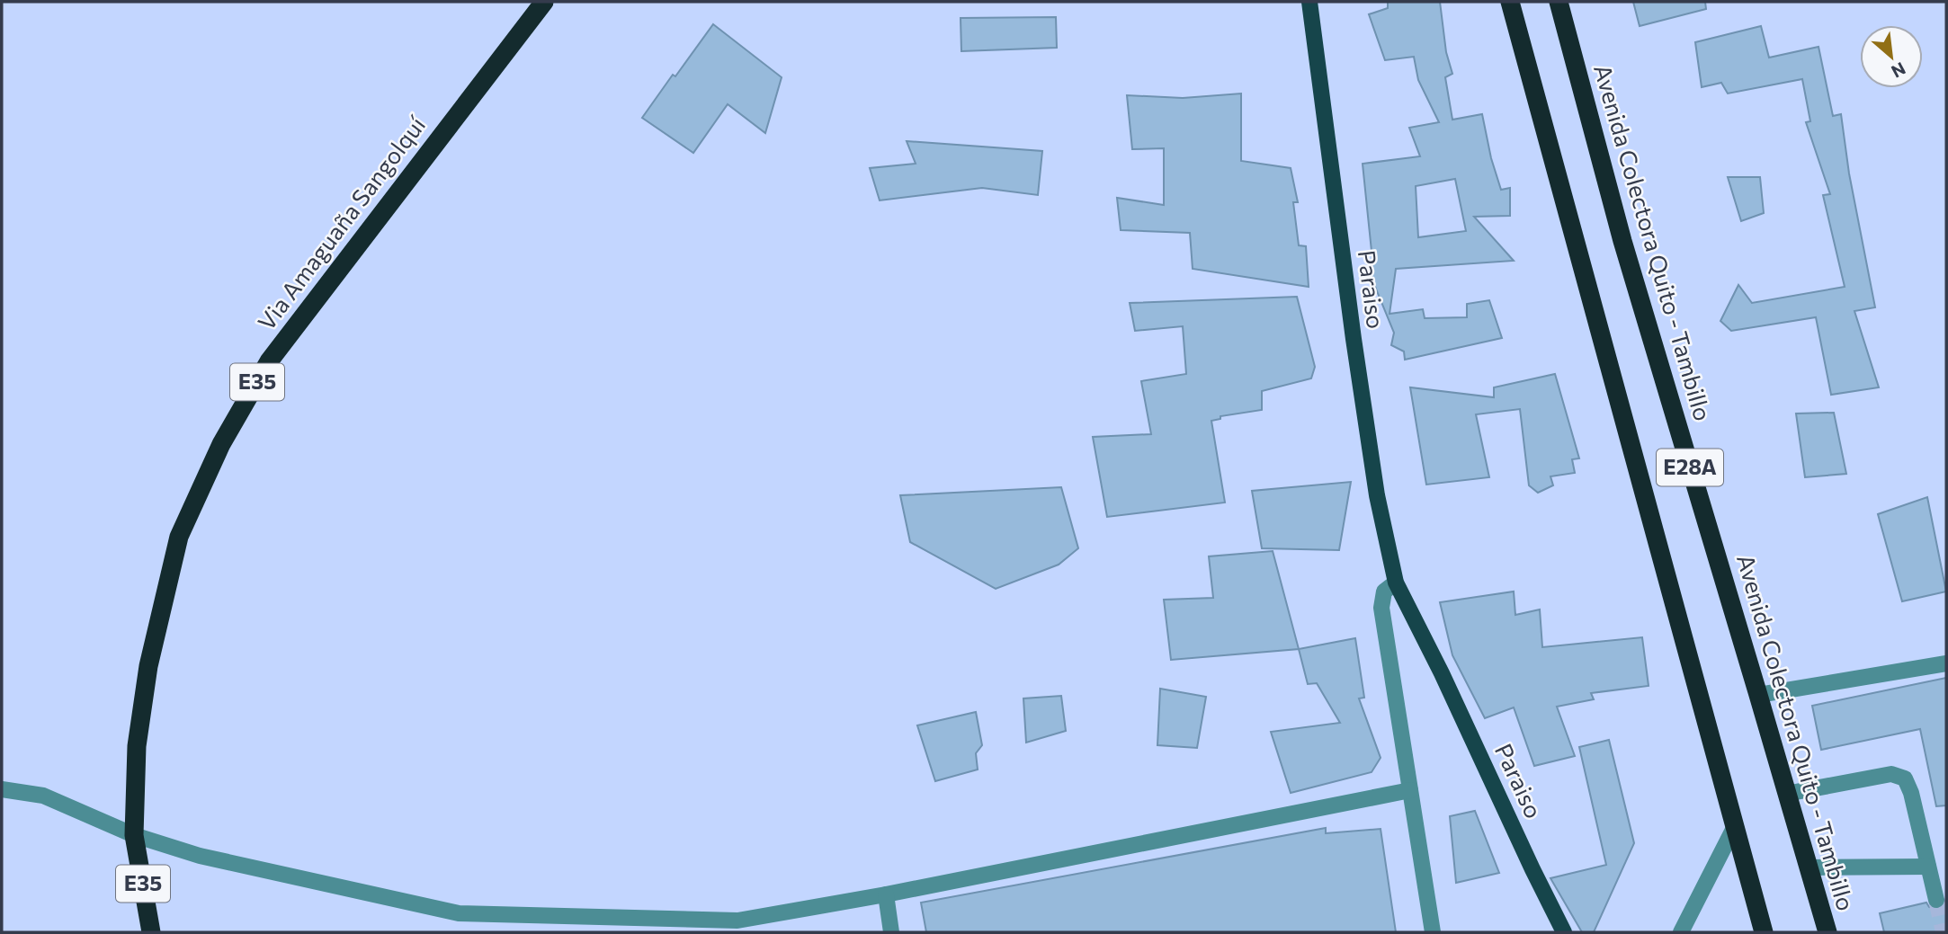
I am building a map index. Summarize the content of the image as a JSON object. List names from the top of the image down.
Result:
{
  "streets": {
    "highway": [
      "Via Amaguaña Sangolquí",
      "Avenida Colectora Quito - Tambillo",
      "E35",
      "E28A"
    ],
    "main road": ["Paraiso"]
  },
  "north": "bottom right"
}
